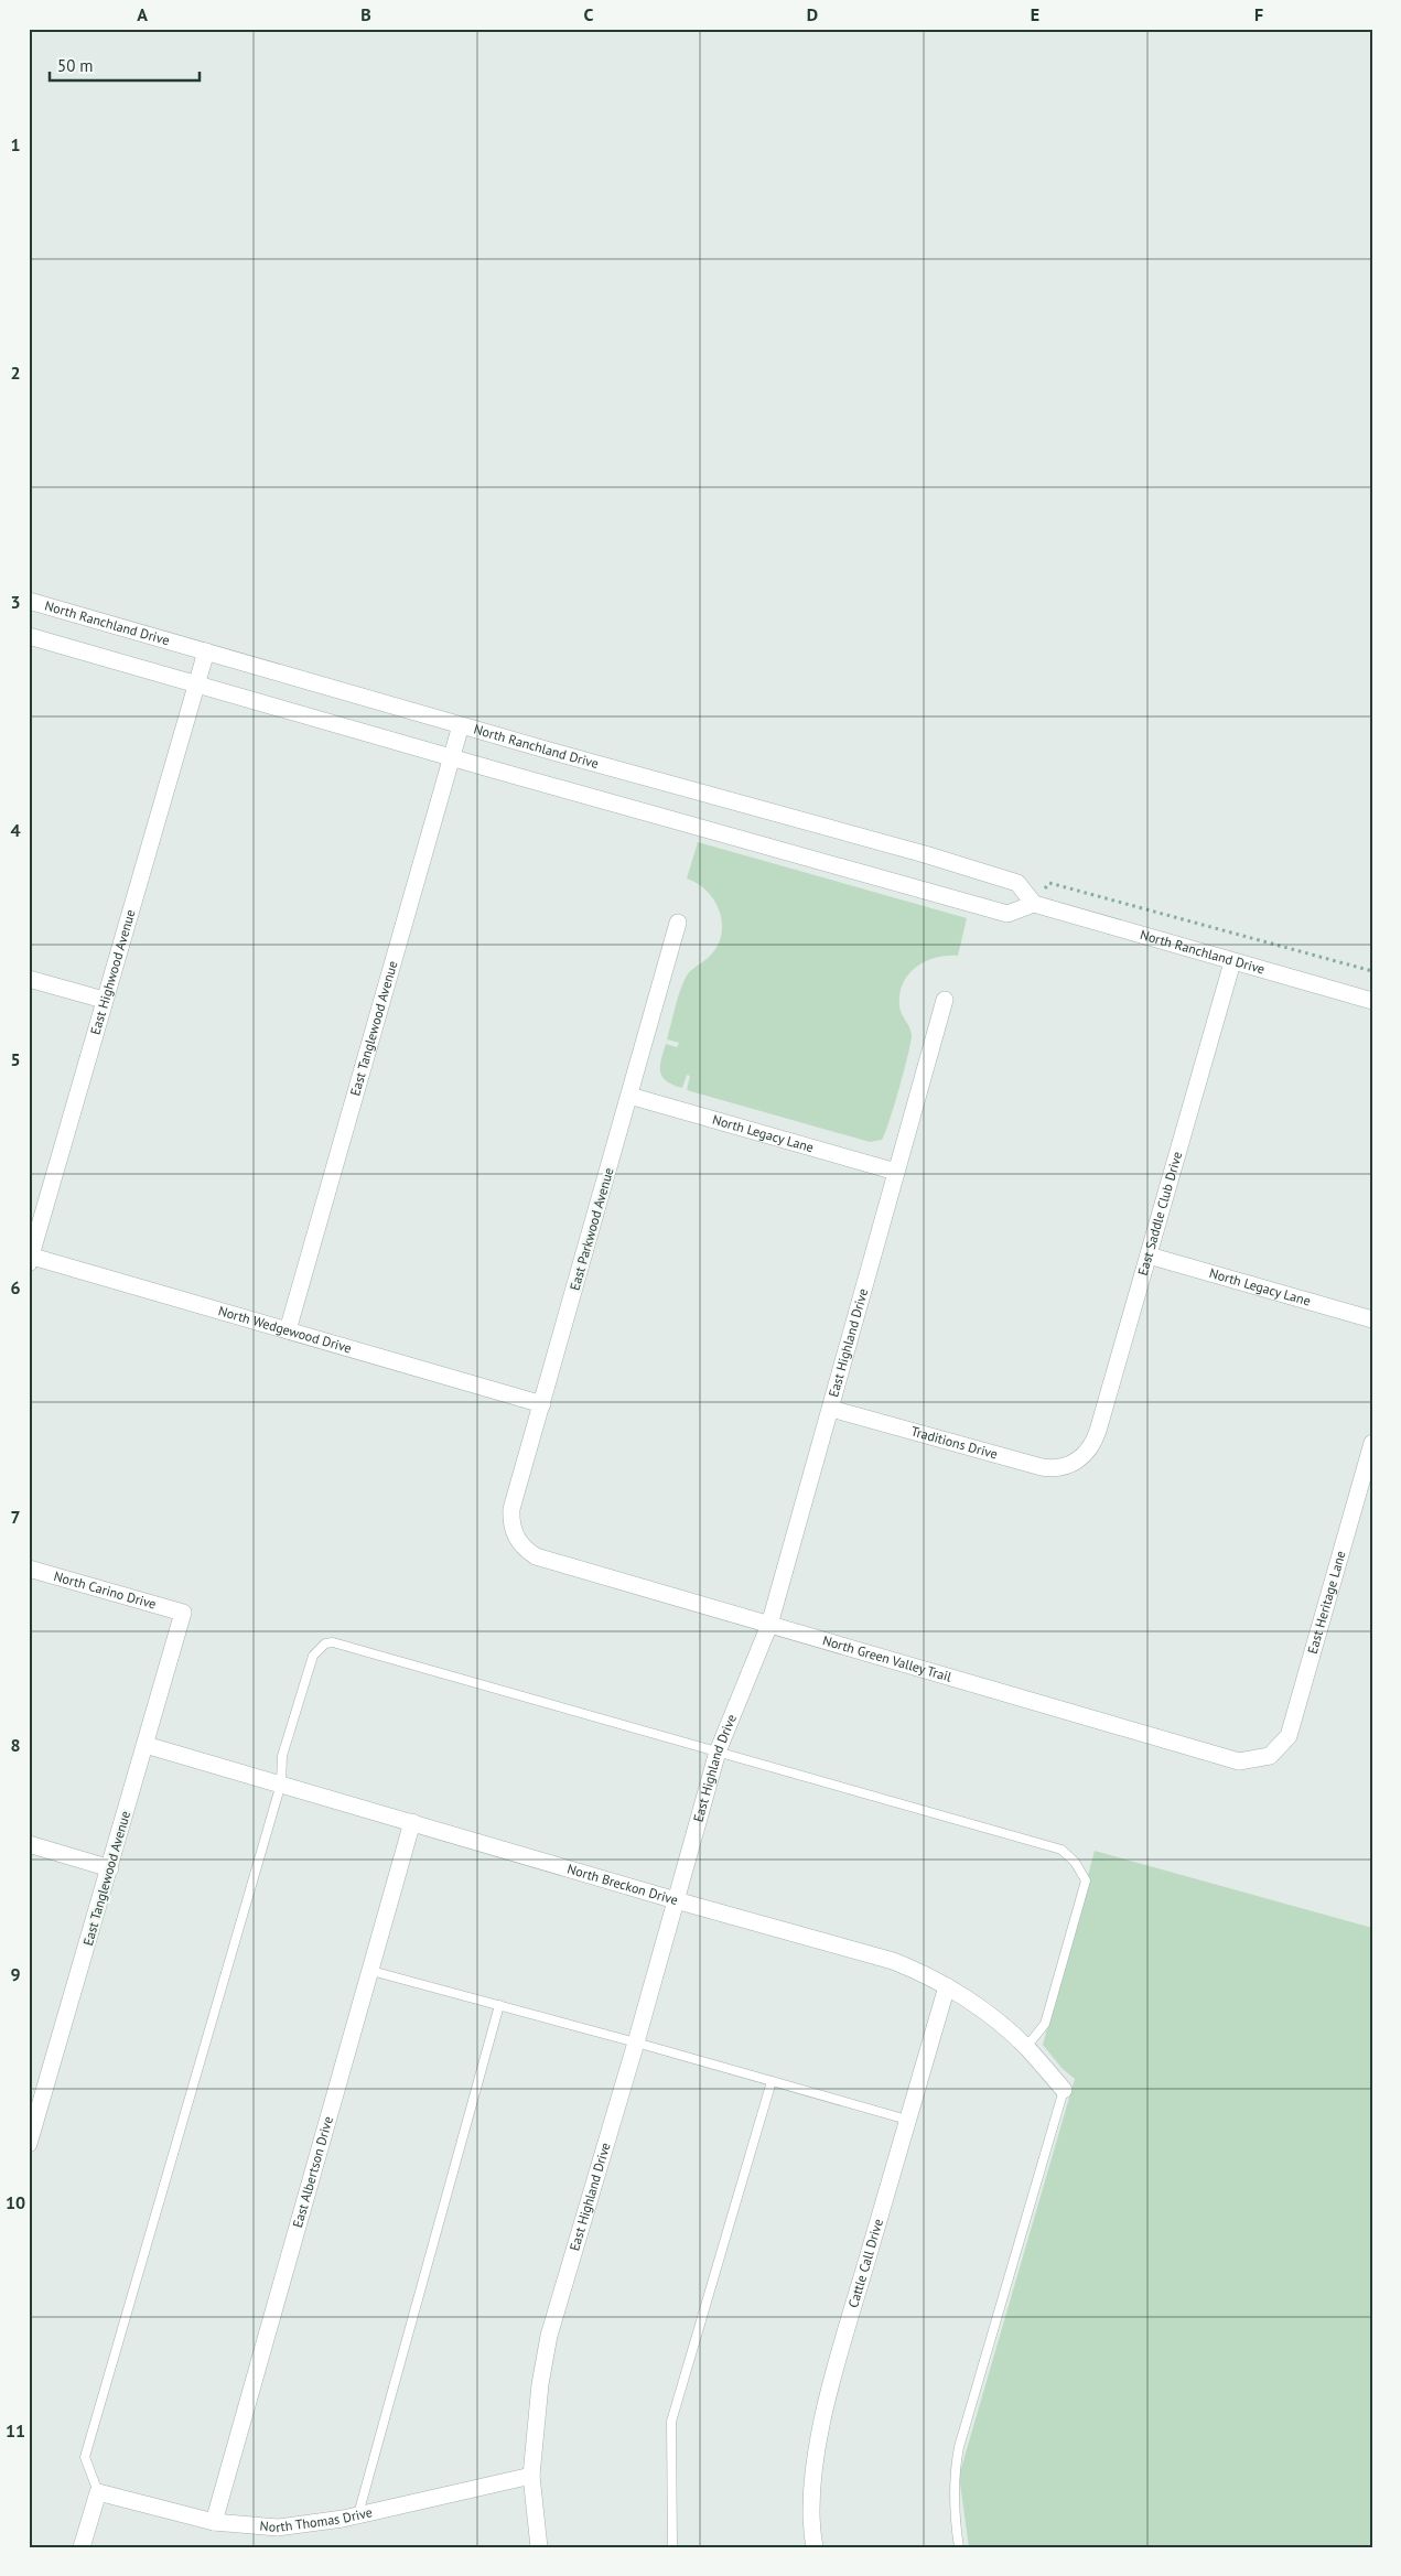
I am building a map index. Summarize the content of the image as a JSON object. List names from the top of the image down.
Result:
{
  "streets": {
    "street": [
      "North Ranchland Drive",
      "East Highwood Avenue",
      "East Tanglewood Avenue",
      "North Legacy Lane",
      "East Saddle Club Drive",
      "East Parkwood Avenue",
      "North Wedgewood Drive",
      "East Highland Drive",
      "Traditions Drive",
      "North Carino Drive",
      "East Heritage Lane",
      "North Green Valley Trail",
      "North Breckon Drive",
      "East Albertson Drive",
      "Cattle Call Drive",
      "North Thomas Drive"
    ]
  },
  "crossings": [
    ["North Ranchland Drive", "East Highwood Avenue"],
    ["North Ranchland Drive", "East Tanglewood Avenue"],
    ["North Ranchland Drive", "East Saddle Club Drive"],
    ["East Highwood Avenue", "North Wedgewood Drive"],
    ["East Tanglewood Avenue", "North Wedgewood Drive"],
    ["East Tanglewood Avenue", "North Carino Drive"],
    ["East Tanglewood Avenue", "North Breckon Drive"],
    ["North Legacy Lane", "East Saddle Club Drive"],
    ["North Legacy Lane", "East Parkwood Avenue"],
    ["North Legacy Lane", "East Highland Drive"],
    ["East Saddle Club Drive", "Traditions Drive"],
    ["East Parkwood Avenue", "North Wedgewood Drive"],
    ["East Parkwood Avenue", "North Green Valley Trail"],
    ["East Highland Drive", "Traditions Drive"],
    ["East Highland Drive", "North Green Valley Trail"],
    ["East Highland Drive", "North Breckon Drive"],
    ["East Highland Drive", "North Thomas Drive"],
    ["East Heritage Lane", "North Green Valley Trail"],
    ["North Breckon Drive", "East Albertson Drive"],
    ["North Breckon Drive", "Cattle Call Drive"],
    ["East Albertson Drive", "North Thomas Drive"]
  ],
  "scale_bar": "50 m",
  "grid": {
    "columns": [
      "A",
      "B",
      "C",
      "D",
      "E",
      "F"
    ],
    "rows": [
      "1",
      "2",
      "3",
      "4",
      "5",
      "6",
      "7",
      "8",
      "9",
      "10",
      "11"
    ]
  }
}
